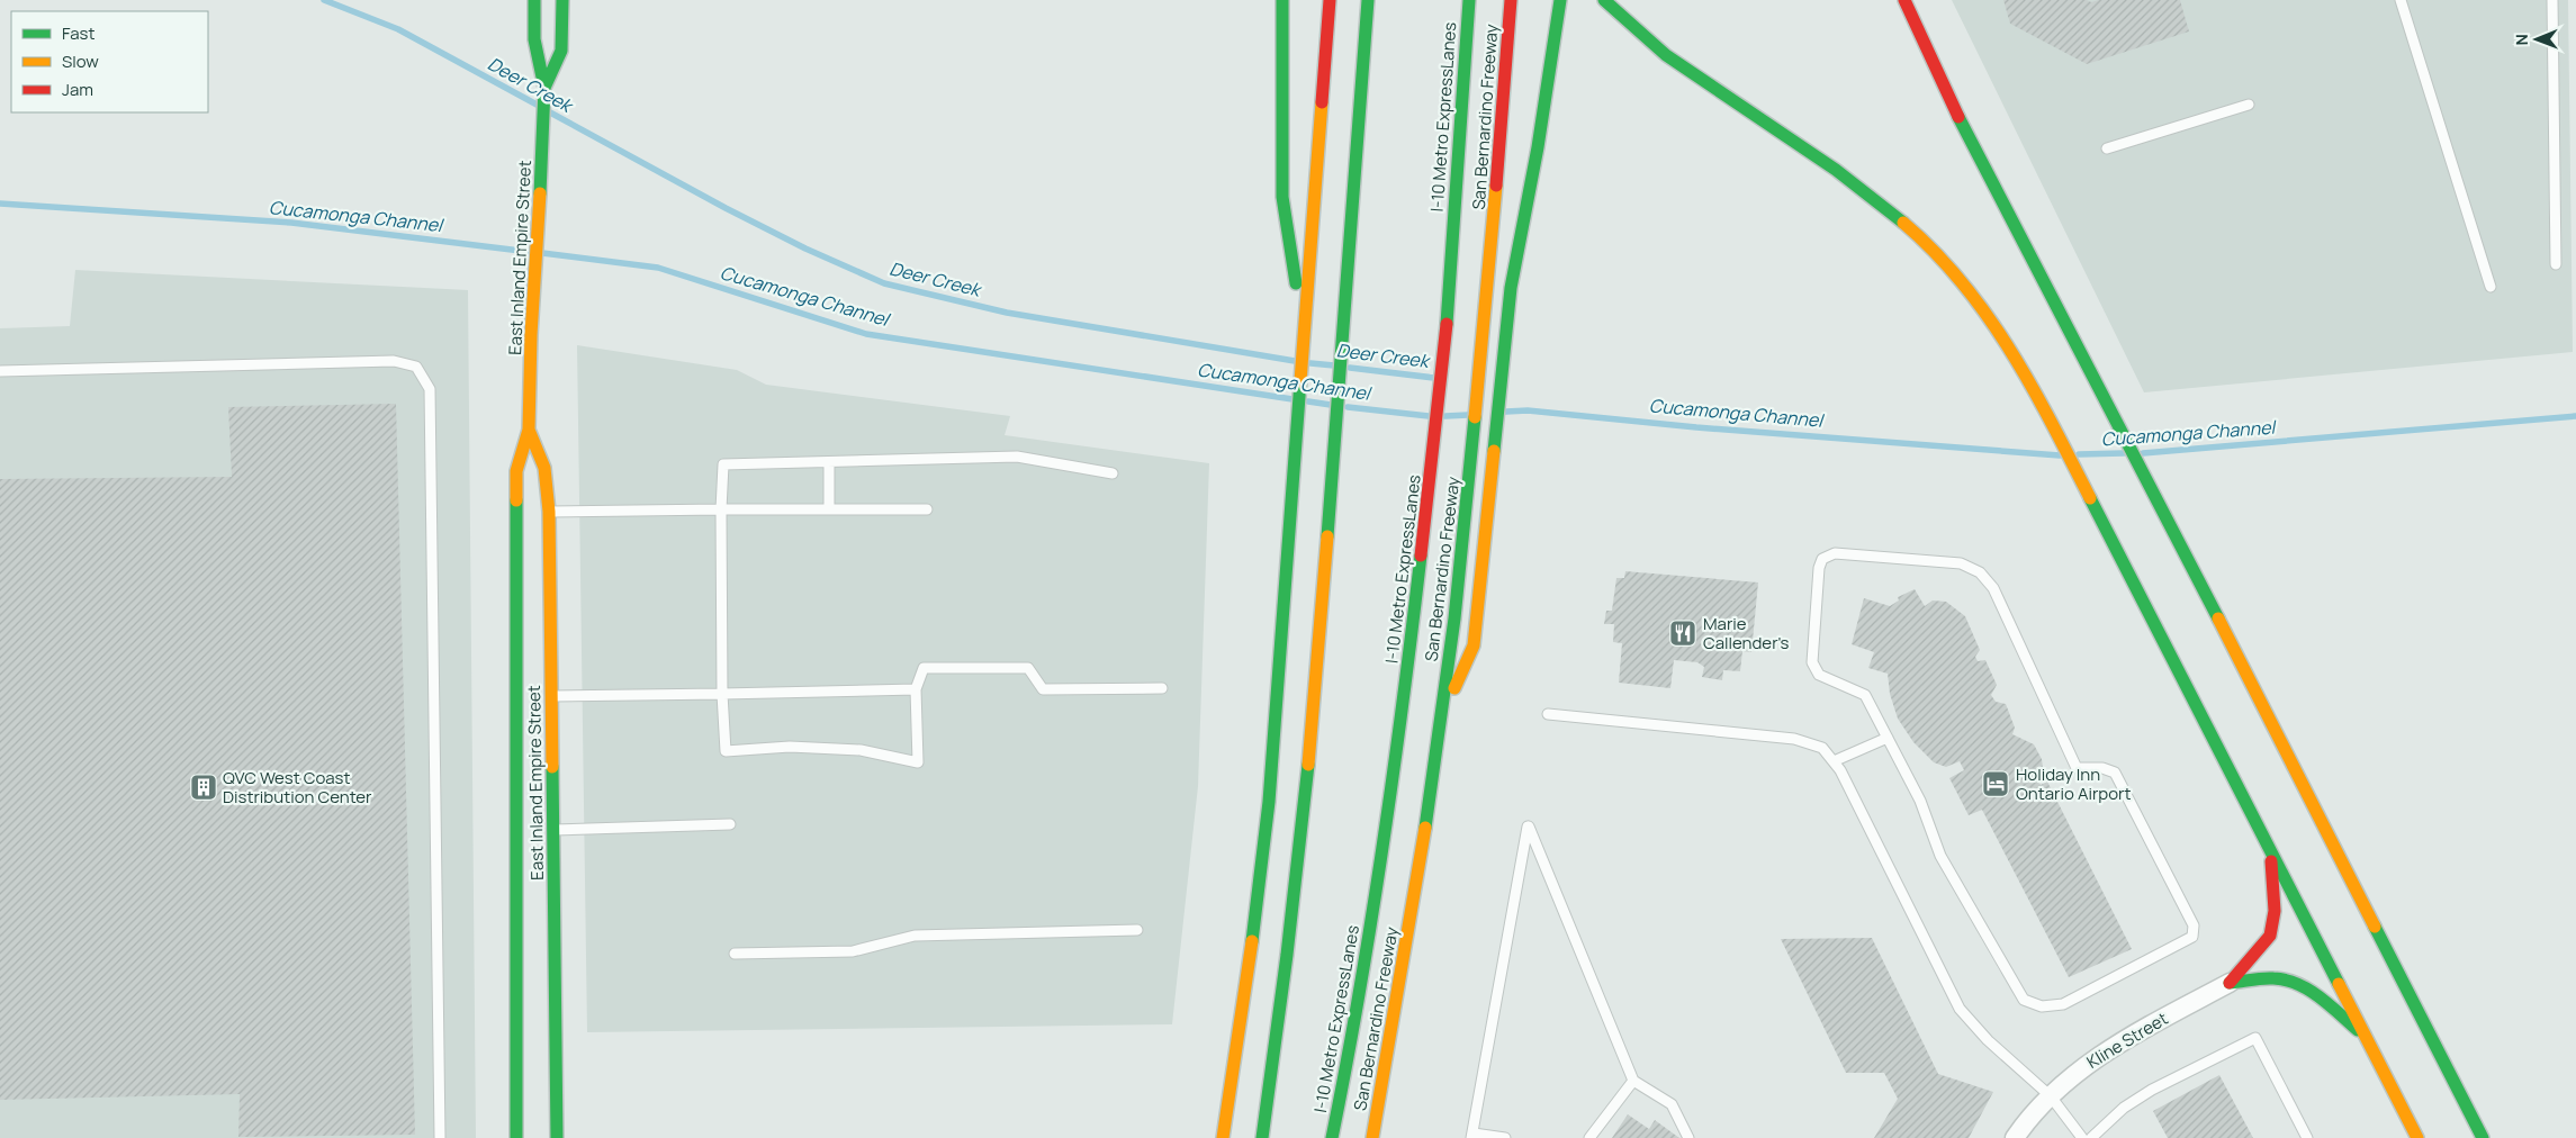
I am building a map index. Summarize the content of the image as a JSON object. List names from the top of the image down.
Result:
{
  "streets": {
    "main road": ["I-10 Metro ExpressLanes", "San Bernardino Freeway", "East Inland Empire Street"],
    "street": ["Kline Street"]
  },
  "water": ["Deer Creek", "Cucamonga Channel"],
  "places": {
    "restaurant": ["Marie Callender's"],
    "hotel": ["Holiday Inn Ontario Airport"],
    "building": ["QVC West Coast Distribution Center"]
  },
  "legend": ["Fast", "Slow", "Jam"],
  "north": "left"
}
